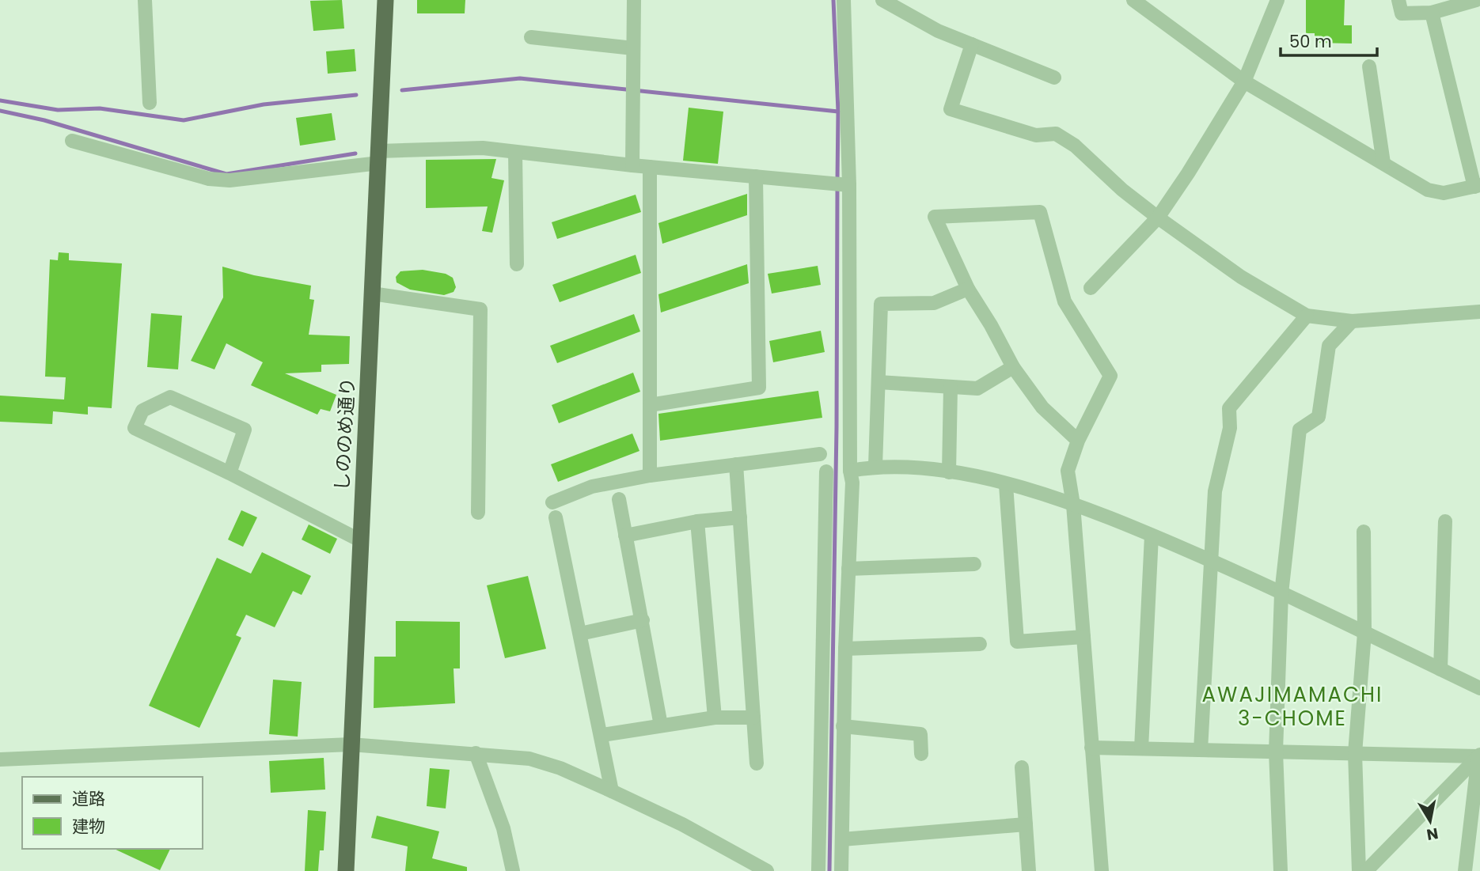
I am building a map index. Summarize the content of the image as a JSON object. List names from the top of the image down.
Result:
{
  "streets": {
    "main road": ["しののめ通り"]
  },
  "districts": ["AWAJIMAMACHI 3-CHOME"],
  "legend": ["道路", "建物"],
  "scale_bar": "50 m",
  "north": "bottom"
}
